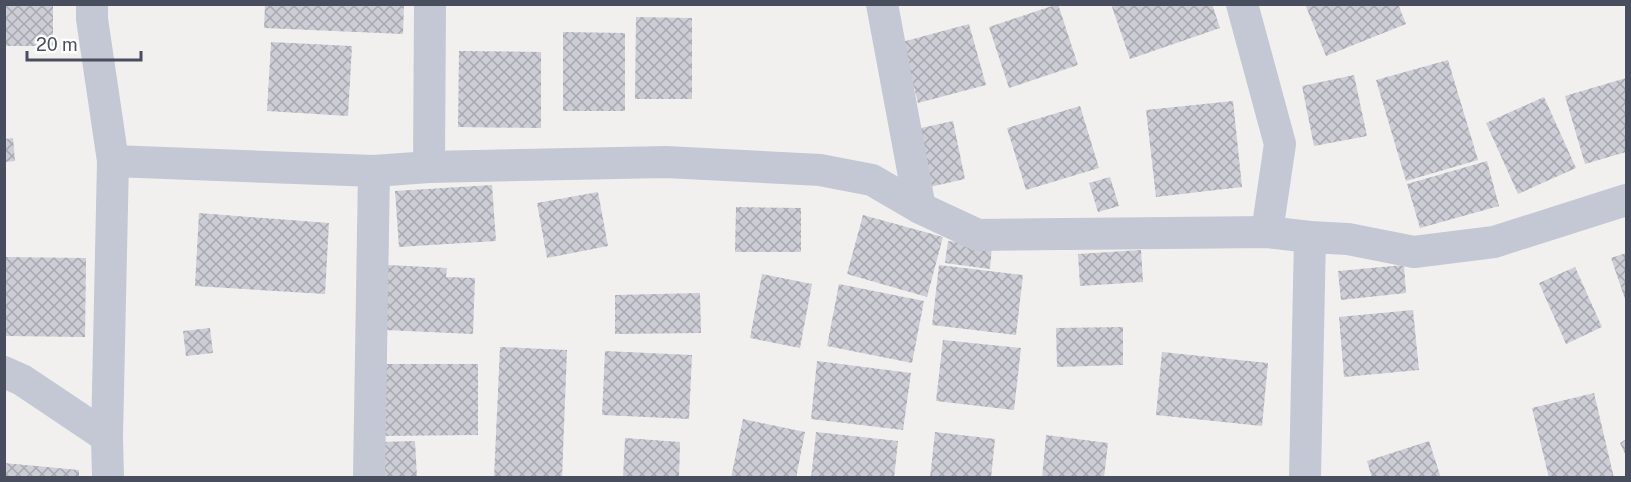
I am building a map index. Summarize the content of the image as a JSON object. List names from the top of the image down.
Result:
{
  "scale_bar": "20 m"
}
